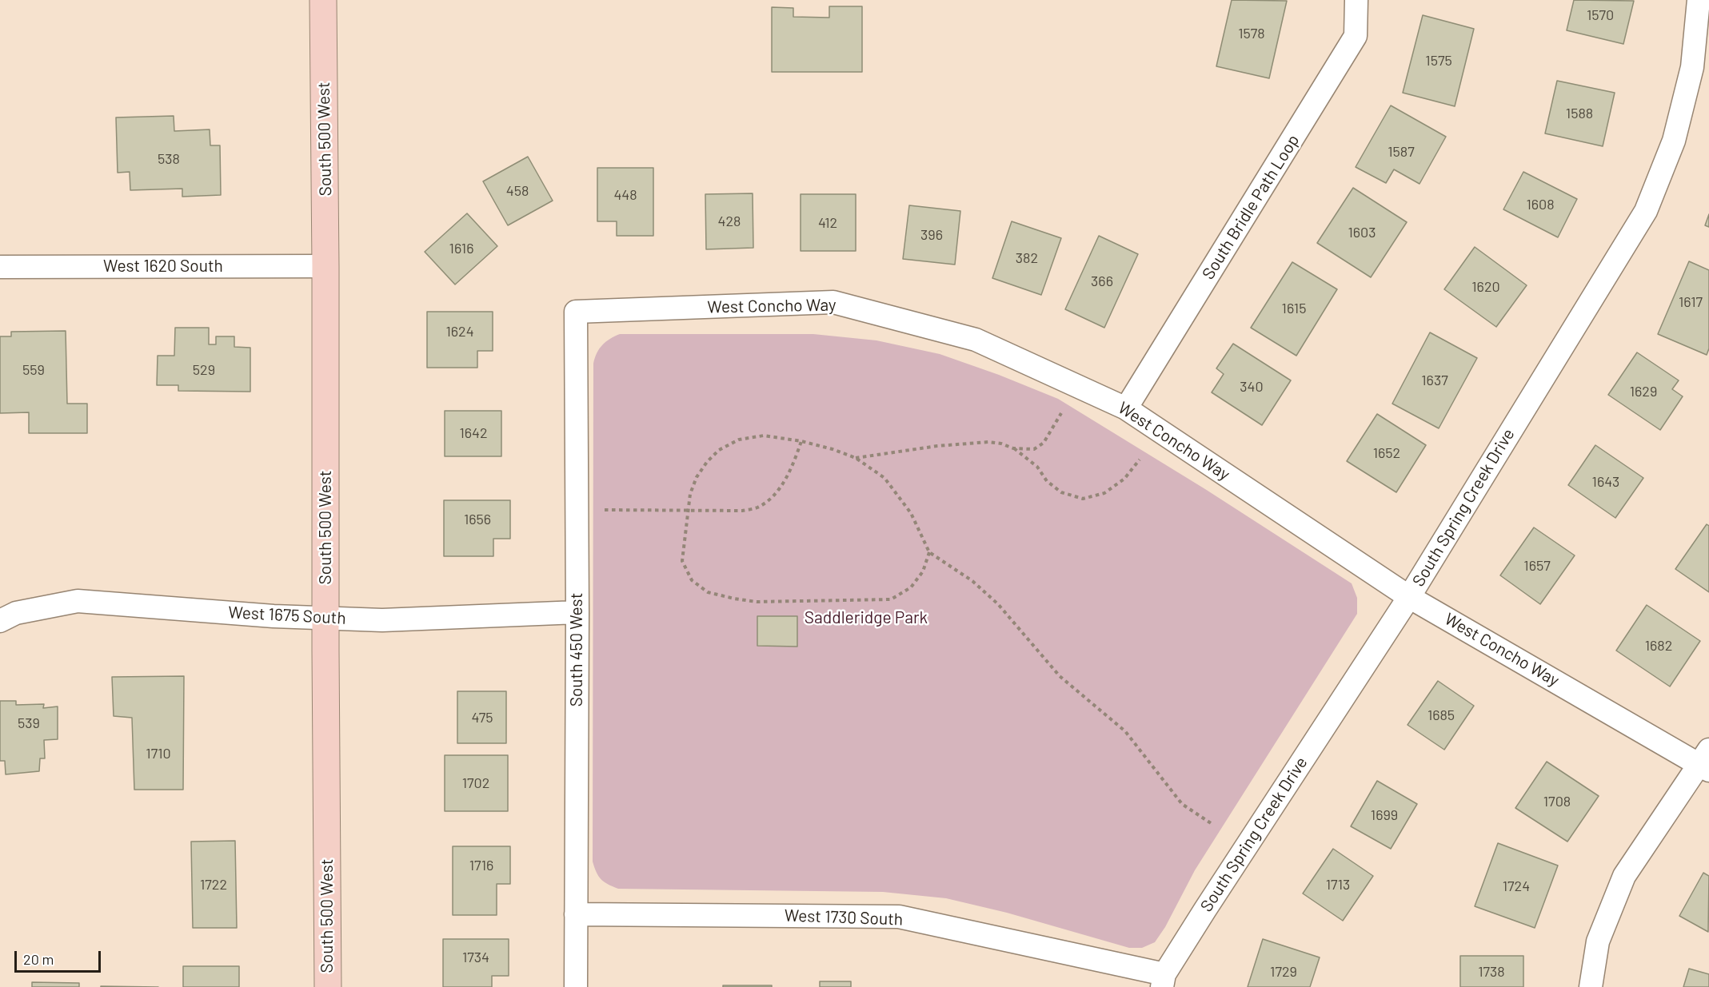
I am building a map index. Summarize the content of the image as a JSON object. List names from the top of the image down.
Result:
{
  "streets": {
    "street": [
      "South 500 West",
      "South Bridle Path Loop",
      "West 1620 South",
      "West Concho Way",
      "South Spring Creek Drive",
      "West 1675 South",
      "South 450 West",
      "West 1730 South"
    ]
  },
  "crossings": [
    ["South 500 West", "West 1620 South"],
    ["South 500 West", "West 1675 South"],
    ["South Bridle Path Loop", "West Concho Way"],
    ["West Concho Way", "South Spring Creek Drive"],
    ["West Concho Way", "South 450 West"],
    ["South Spring Creek Drive", "West 1730 South"],
    ["West 1675 South", "South 450 West"],
    ["South 450 West", "West 1730 South"]
  ],
  "parks": ["Saddleridge Park"],
  "house_numbers": [
    "1570",
    "1578",
    "1575",
    "1588",
    "1587",
    "538",
    "458",
    "448",
    "1608",
    "428",
    "412",
    "1603",
    "396",
    "1616",
    "382",
    "366",
    "1620",
    "1617",
    "1615",
    "1624",
    "559",
    "529",
    "1637",
    "340",
    "1629",
    "1642",
    "1652",
    "1643",
    "1656",
    "1657",
    "1682",
    "1685",
    "475",
    "539",
    "1710",
    "1702",
    "1708",
    "1699",
    "1716",
    "1722",
    "1713",
    "1724",
    "1734",
    "1729",
    "1738"
  ],
  "scale_bar": "20 m"
}
